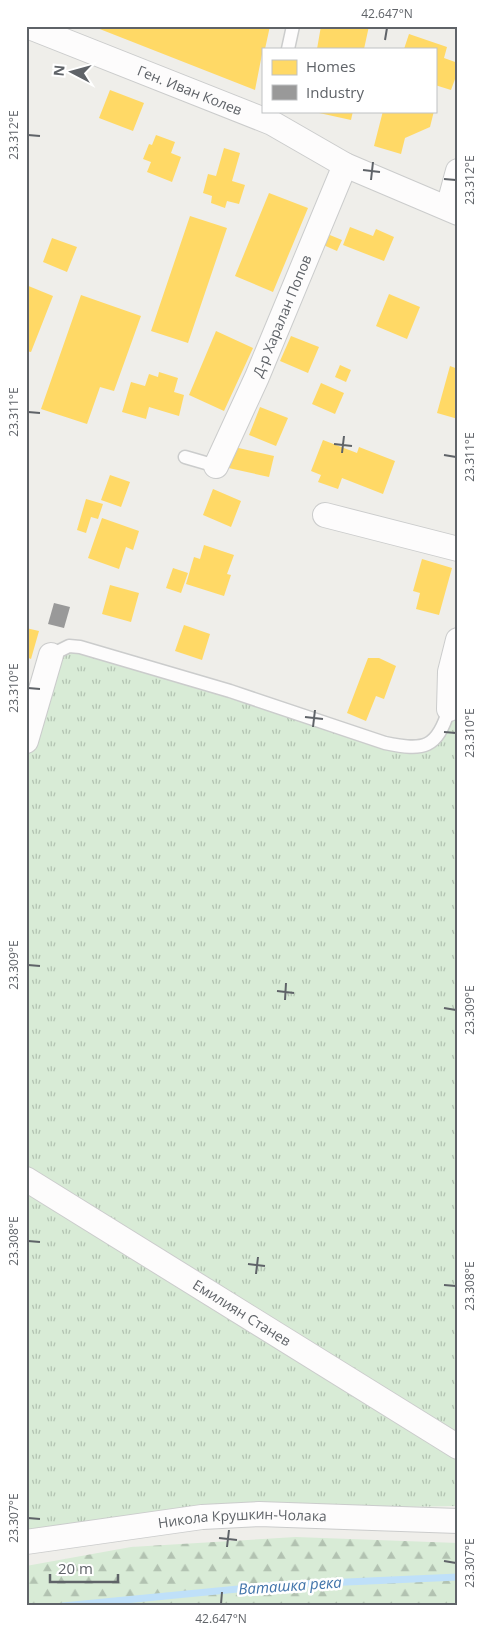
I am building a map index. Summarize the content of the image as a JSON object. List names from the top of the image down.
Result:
{
  "streets": {
    "street": [
      "Ген. Иван Колев",
      "Д-р Харалан Попов",
      "Емилиян Станев",
      "Никола Крушкин-Чолака"
    ]
  },
  "crossings": [
    ["Ген. Иван Колев", "Д-р Харалан Попов"]
  ],
  "water": ["Ваташка река"],
  "legend": ["Homes", "Industry"],
  "scale_bar": "20 m",
  "north": "left",
  "coordinates": [
    "42.647°N",
    "23.312°E",
    "23.311°E",
    "23.310°E",
    "23.309°E",
    "23.308°E",
    "23.307°E"
  ]
}
